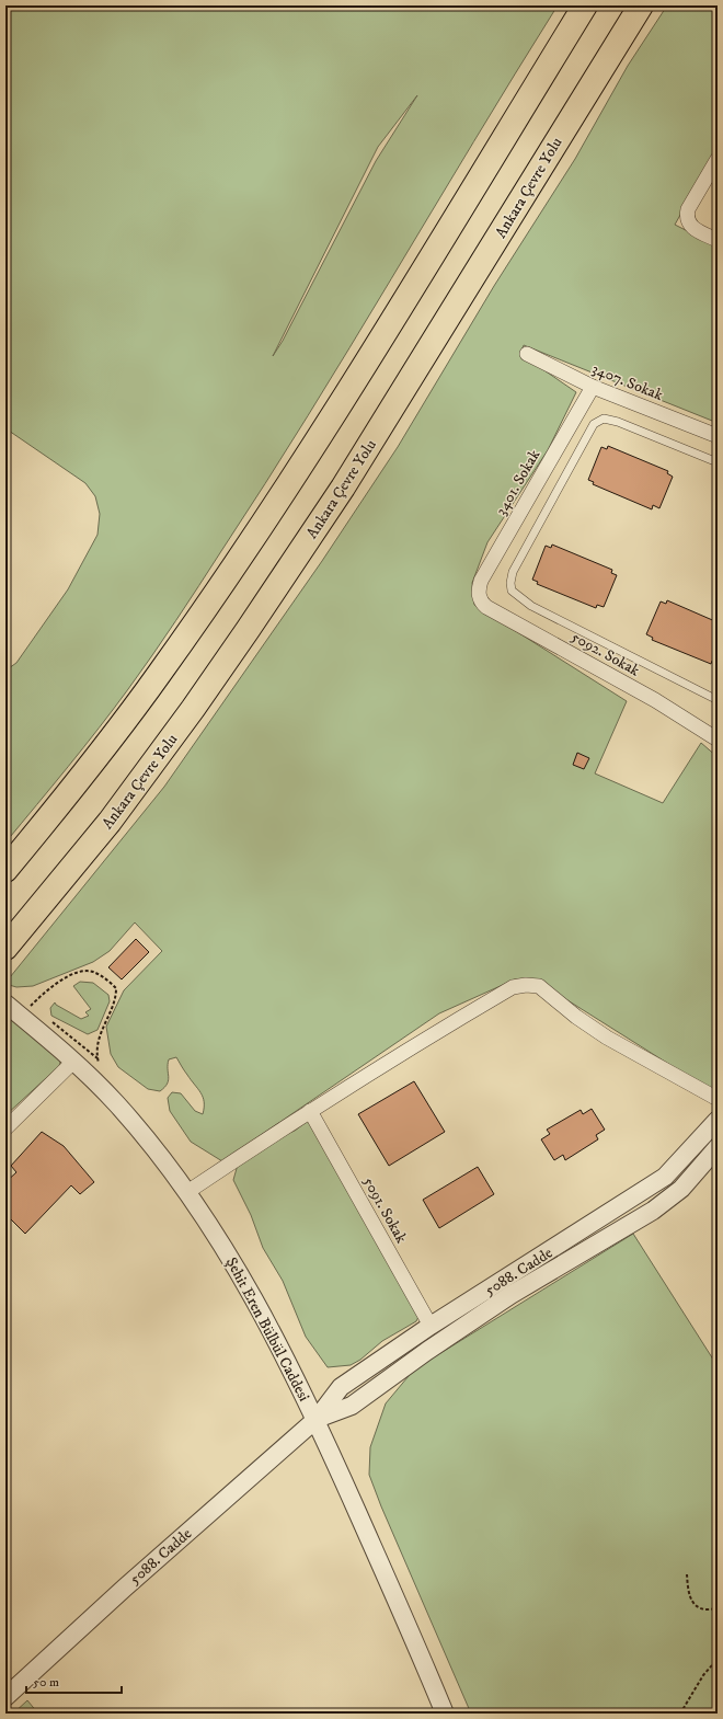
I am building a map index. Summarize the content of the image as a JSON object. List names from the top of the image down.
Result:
{
  "streets": {
    "highway": ["Ankara Çevre Yolu"],
    "street": [
      "3407. Sokak",
      "3401. Sokak",
      "5092. Sokak",
      "5091. Sokak",
      "5088. Cadde",
      "Şehit Eren Bülbül Caddesi"
    ]
  },
  "crossings": [
    ["3407. Sokak", "3401. Sokak"],
    ["3401. Sokak", "5092. Sokak"],
    ["5091. Sokak", "5088. Cadde"],
    ["5088. Cadde", "Şehit Eren Bülbül Caddesi"]
  ],
  "scale_bar": "50 m"
}
